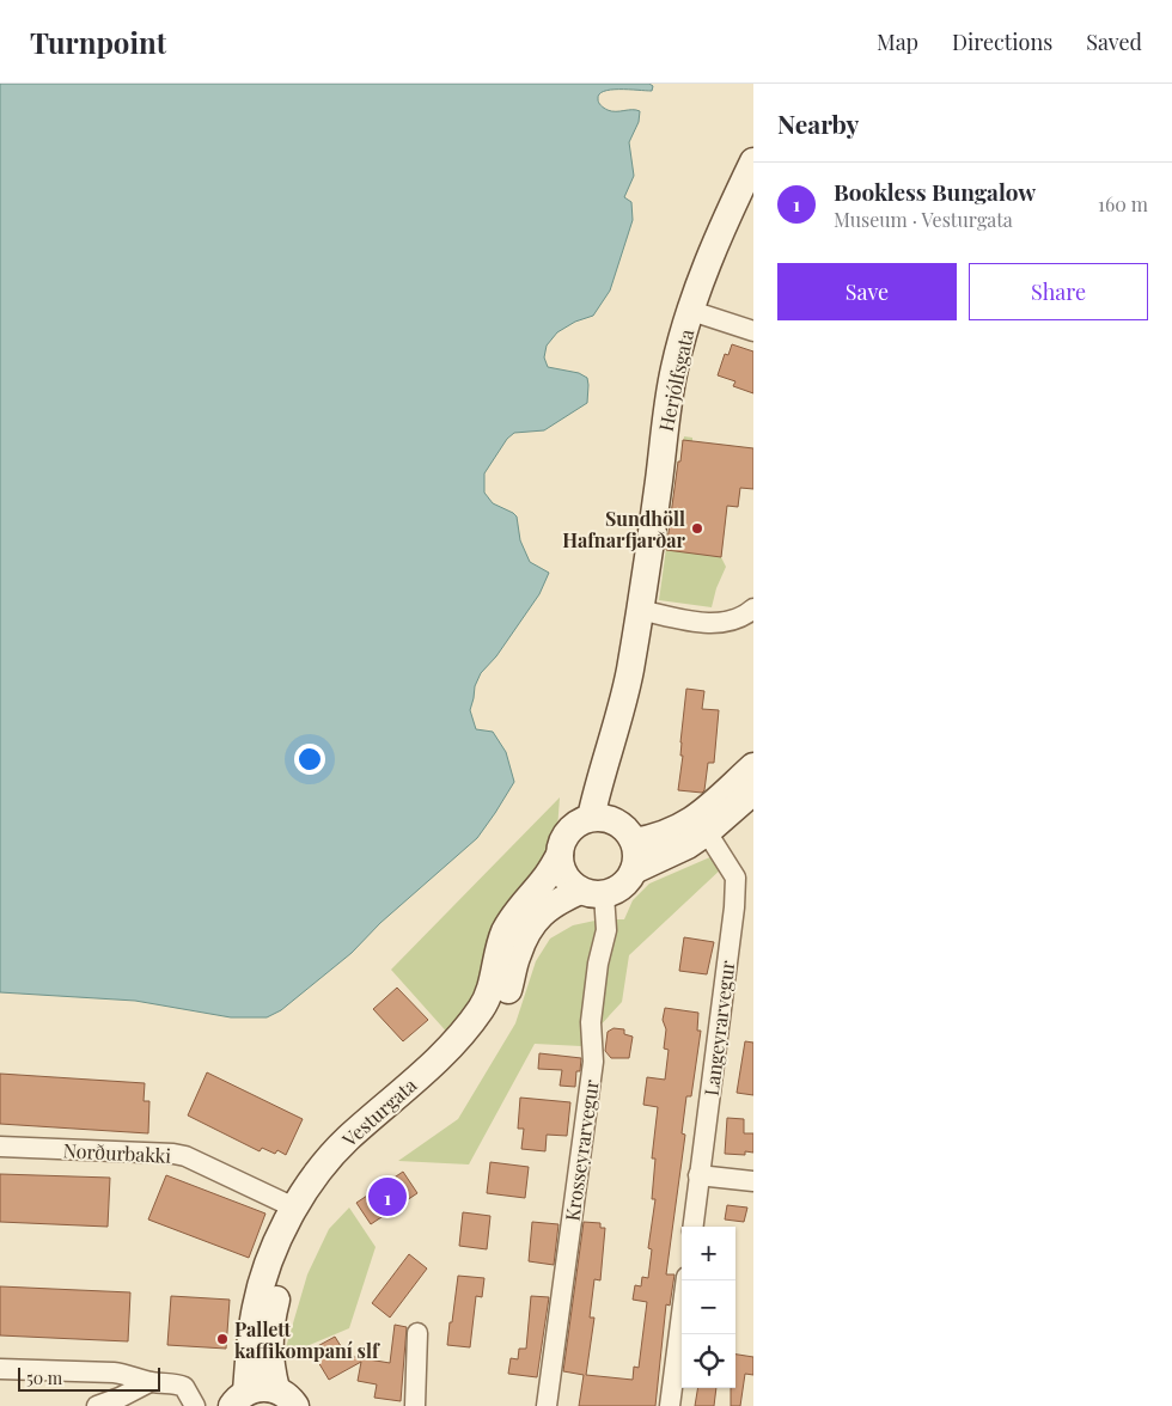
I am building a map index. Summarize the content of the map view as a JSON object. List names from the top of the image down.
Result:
{
  "streets": {
    "main road": ["Herjólfsgata", "Vesturgata"],
    "street": ["Langeyrarvegur", "Krosseyrarvegur", "Norðurbakki"]
  },
  "crossings": [
    ["Herjólfsgata", "Vesturgata"],
    ["Herjólfsgata", "Krosseyrarvegur"],
    ["Vesturgata", "Krosseyrarvegur"],
    ["Vesturgata", "Norðurbakki"]
  ],
  "places": ["Sundhöll Hafnarfjarðar", "Pallett kaffikompaní slf"],
  "scale_bar": "50 m",
  "page": {
    "header": "Turnpoint",
    "nav": ["Map", "Directions", "Saved"],
    "heading": "Nearby",
    "list": [
      {
        "mark": "1",
        "name": "Bookless Bungalow",
        "note": "Museum · Vesturgata",
        "value": "160 m"
      }
    ],
    "buttons": ["Save", "Share"],
    "pins": "1",
    "map_buttons": ["+", "−"],
    "scale": "50 m"
  }
}
